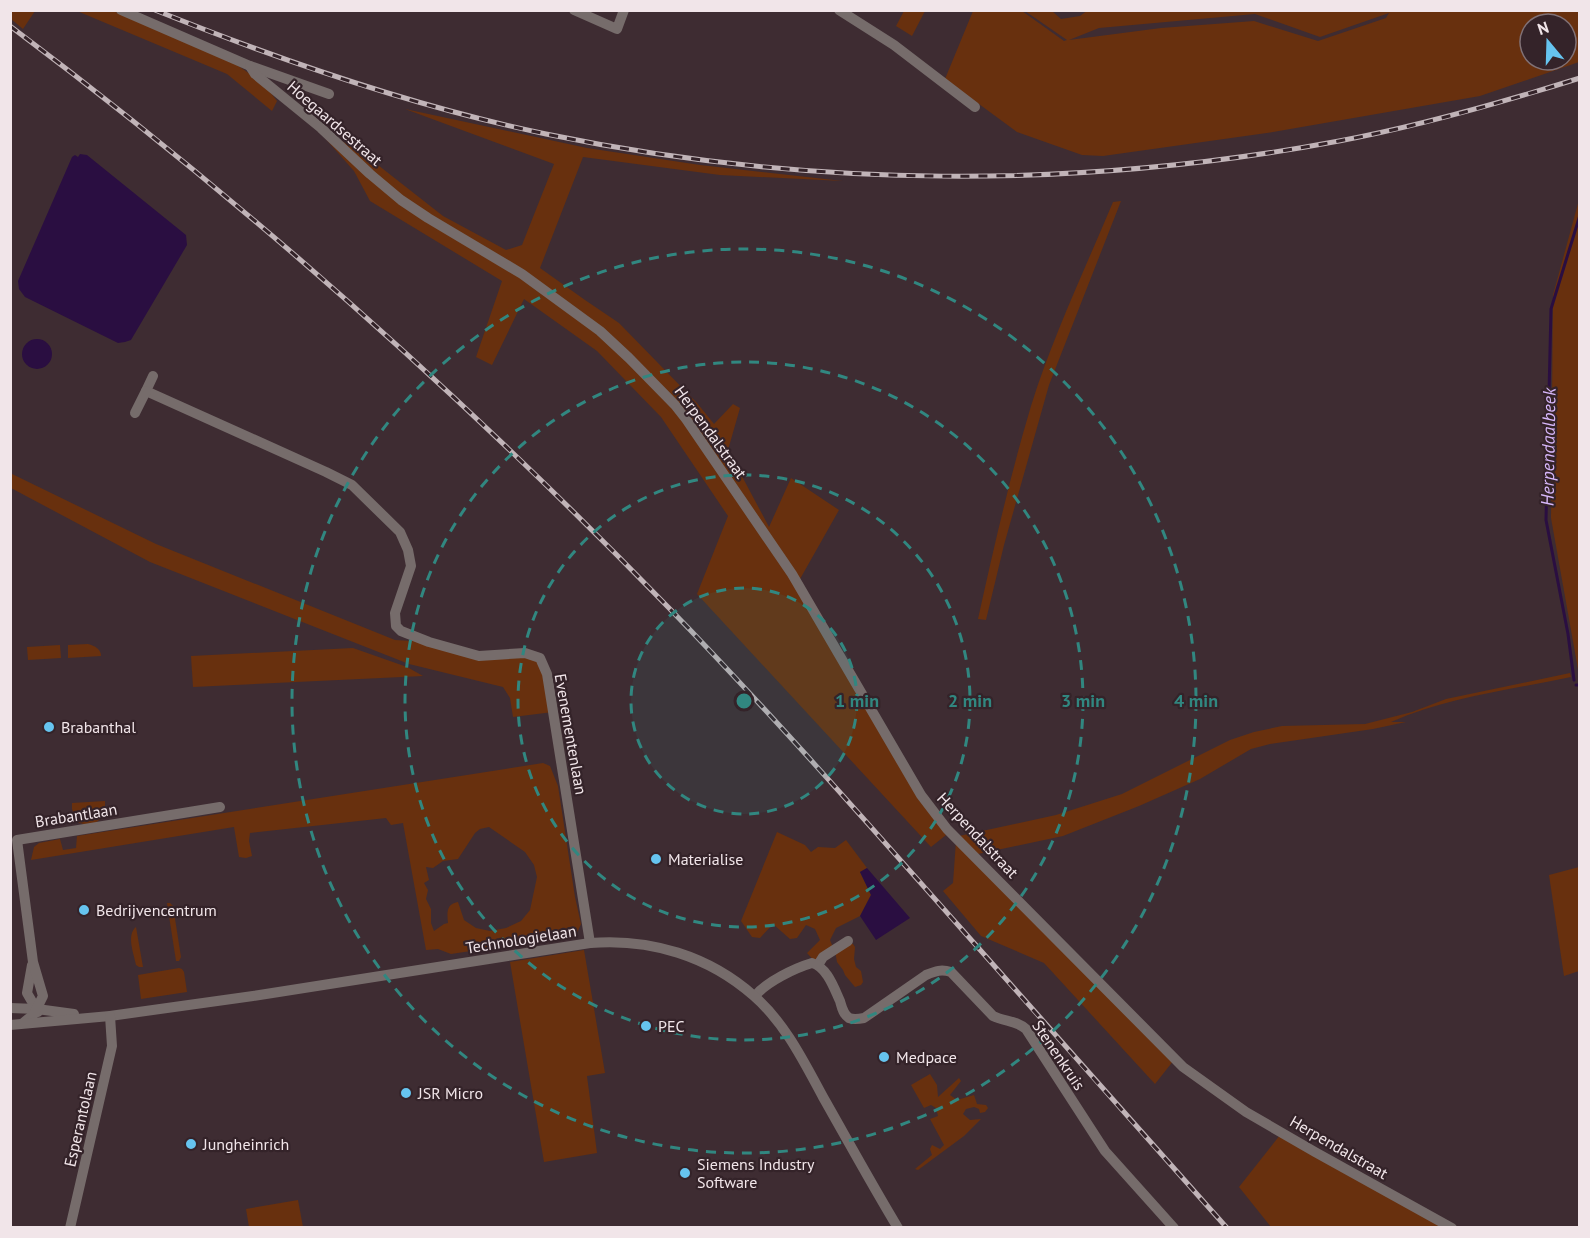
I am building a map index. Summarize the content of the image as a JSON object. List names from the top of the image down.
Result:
{
  "streets": {
    "street": [
      "Hoegaardsestraat",
      "Herpendalstraat",
      "Evenementenlaan",
      "Brabantlaan",
      "Technologielaan",
      "Stenenkruis",
      "Esperantolaan"
    ]
  },
  "crossings": [
    ["Hoegaardsestraat", "Herpendalstraat"],
    ["Evenementenlaan", "Technologielaan"],
    ["Brabantlaan", "Technologielaan"],
    ["Technologielaan", "Esperantolaan"]
  ],
  "water": ["Herpendaalbeek"],
  "places": [
    "Brabanthal",
    "Materialise",
    "Bedrijvencentrum",
    "PEC",
    "Medpace",
    "JSR Micro",
    "Jungheinrich",
    "Siemens Industry Software"
  ],
  "north": "top",
  "rings": [
    "1 min",
    "2 min",
    "3 min",
    "4 min"
  ]
}
